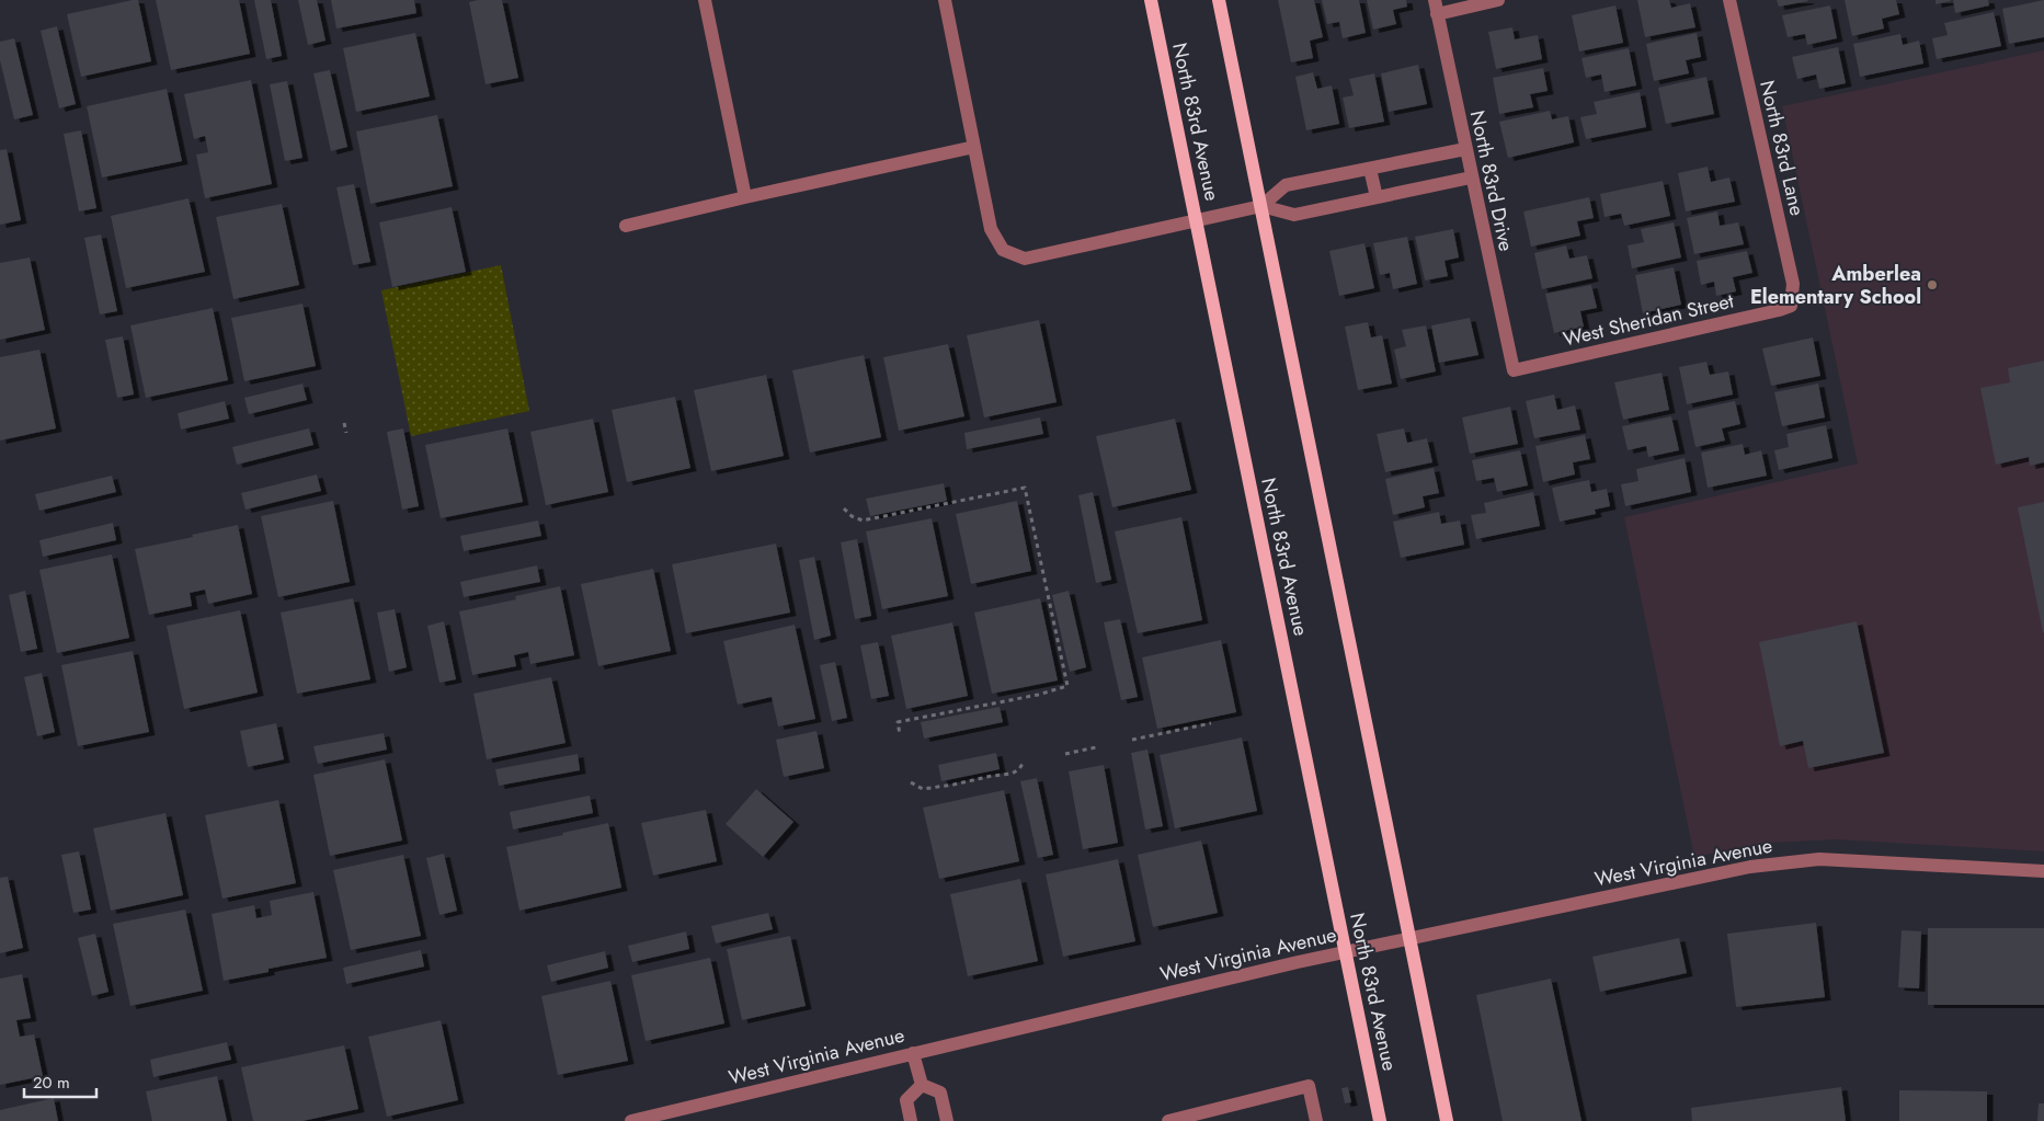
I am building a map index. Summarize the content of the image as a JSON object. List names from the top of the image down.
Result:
{
  "streets": {
    "main road": ["North 83rd Avenue"],
    "street": [
      "North 83rd Lane",
      "North 83rd Drive",
      "West Sheridan Street",
      "West Virginia Avenue"
    ]
  },
  "crossings": [
    ["North 83rd Avenue", "West Virginia Avenue"],
    ["North 83rd Lane", "West Sheridan Street"],
    ["North 83rd Drive", "West Sheridan Street"]
  ],
  "places": ["Amberlea Elementary School"],
  "scale_bar": "20 m"
}
